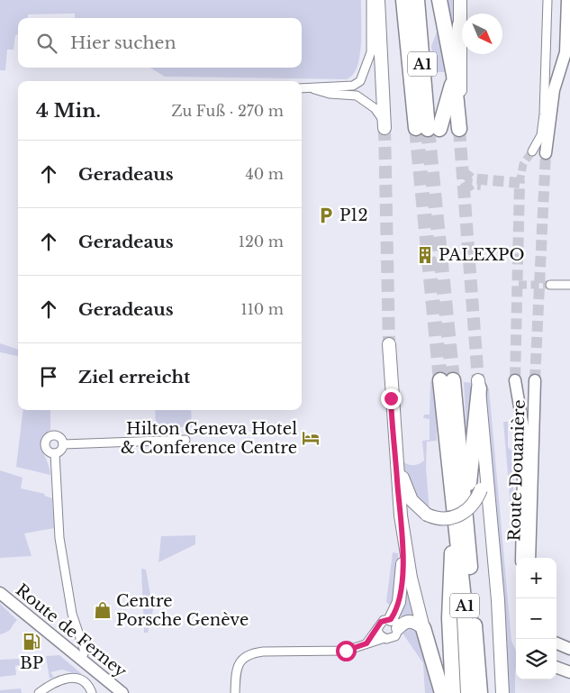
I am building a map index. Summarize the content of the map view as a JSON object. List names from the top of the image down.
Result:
{
  "streets": {
    "highway": ["A1"],
    "street": ["Route Douanière", "Route de Ferney"]
  },
  "places": {
    "parking": ["P12"],
    "building": ["PALEXPO"],
    "hotel": ["Hilton Geneva Hotel & Conference Centre"],
    "shop": ["Centre Porsche Genève"],
    "fuel station": ["BP"]
  },
  "north": "bottom right",
  "page": {
    "search": "Hier suchen",
    "heading": ["4 Min.", "Zu Fuß · 270 m"],
    "list": [
      ["Geradeaus", "40 m"],
      ["Geradeaus", "120 m"],
      ["Geradeaus", "110 m"],
      "Ziel erreicht"
    ],
    "map_buttons": ["+", "−"]
  }
}
